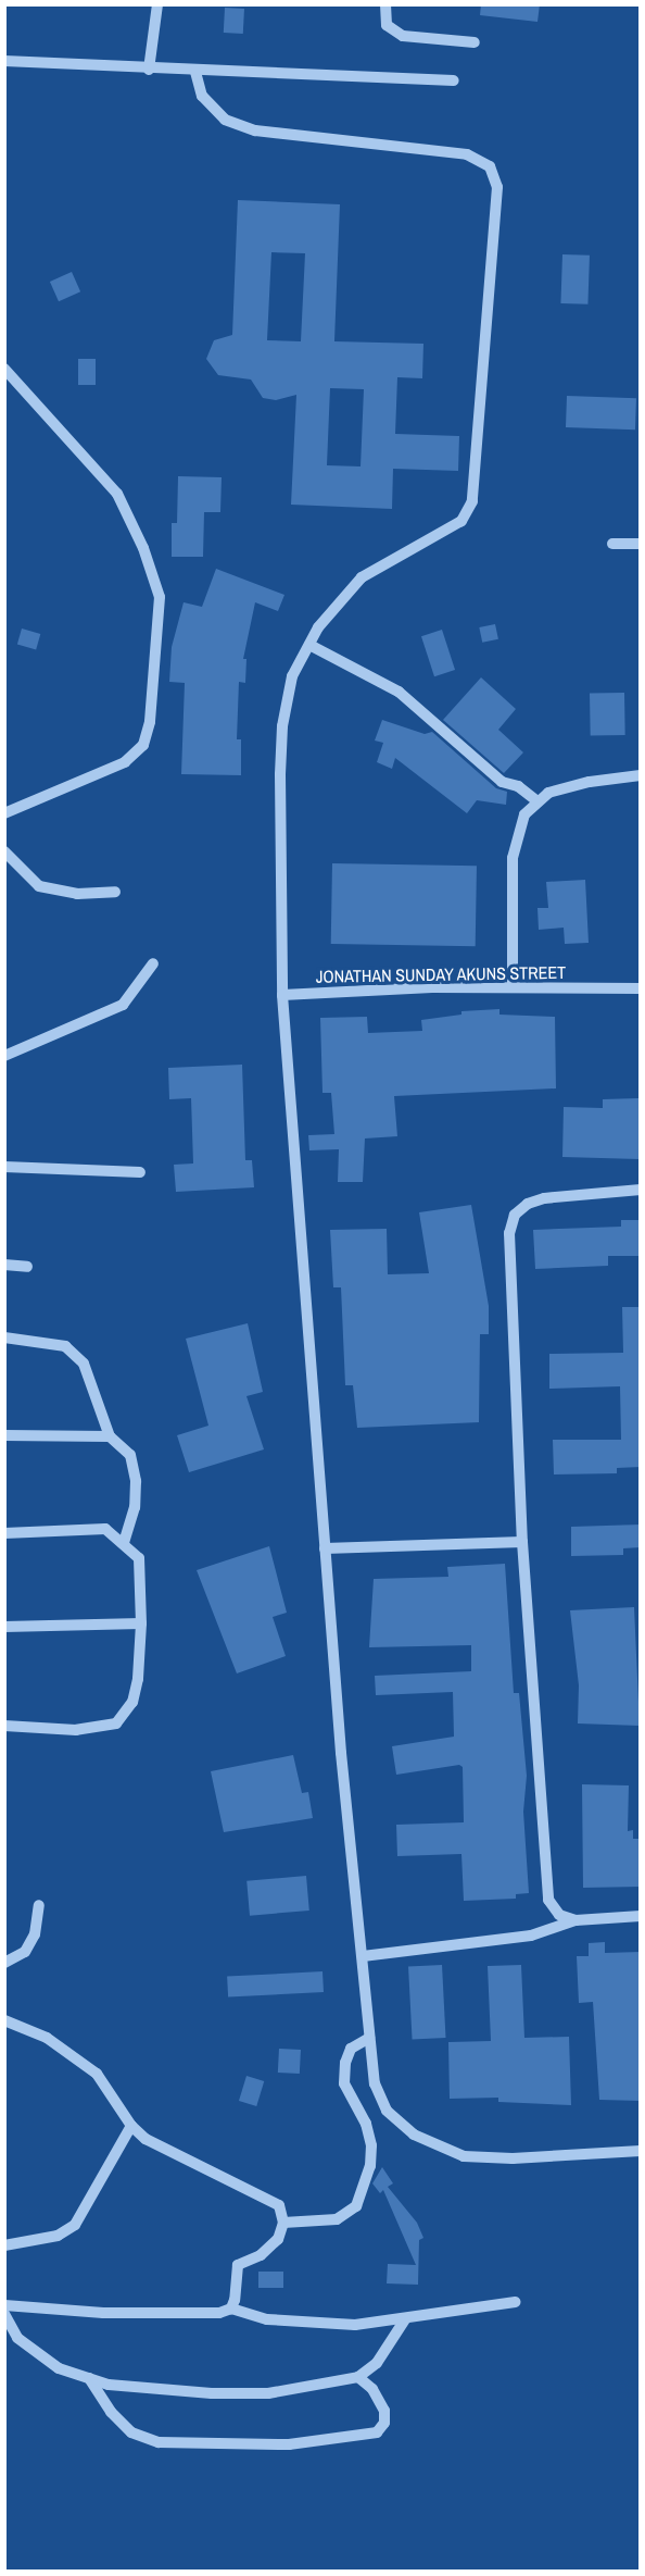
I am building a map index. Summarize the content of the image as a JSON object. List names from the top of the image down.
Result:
{
  "streets": {
    "street": ["JONATHAN SUNDAY AKUNS STREET"]
  }
}
